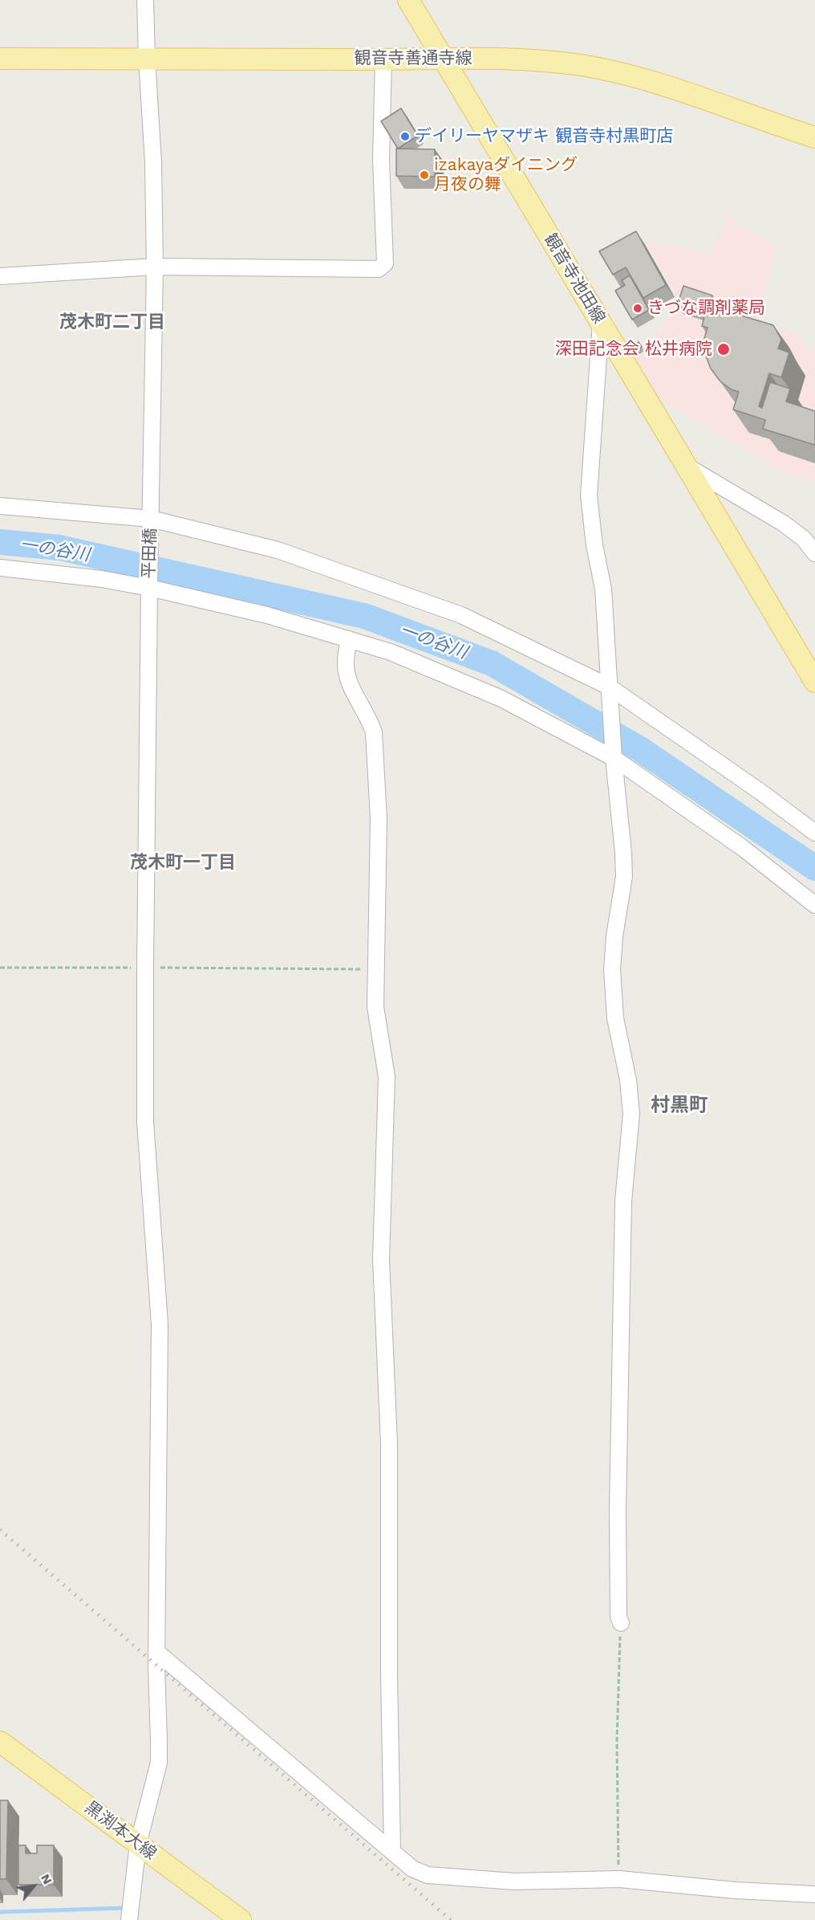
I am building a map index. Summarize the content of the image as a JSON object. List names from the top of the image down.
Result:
{
  "streets": {
    "main road": ["観音寺善通寺線", "観音寺池田線", "黒渕本大線"],
    "street": ["平田橋"]
  },
  "crossings": [
    ["観音寺善通寺線", "観音寺池田線"],
    ["観音寺善通寺線", "平田橋"],
    ["平田橋", "黒渕本大線"]
  ],
  "districts": ["茂木町二丁目", "茂木町一丁目", "村黒町"],
  "water": ["一の谷川"],
  "places": [
    "デイリーヤマザキ 観音寺村黒町店",
    "izakayaダイニング 月夜の舞",
    "きづな調剤薬局",
    "深田記念会 松井病院"
  ],
  "north": "top right"
}
